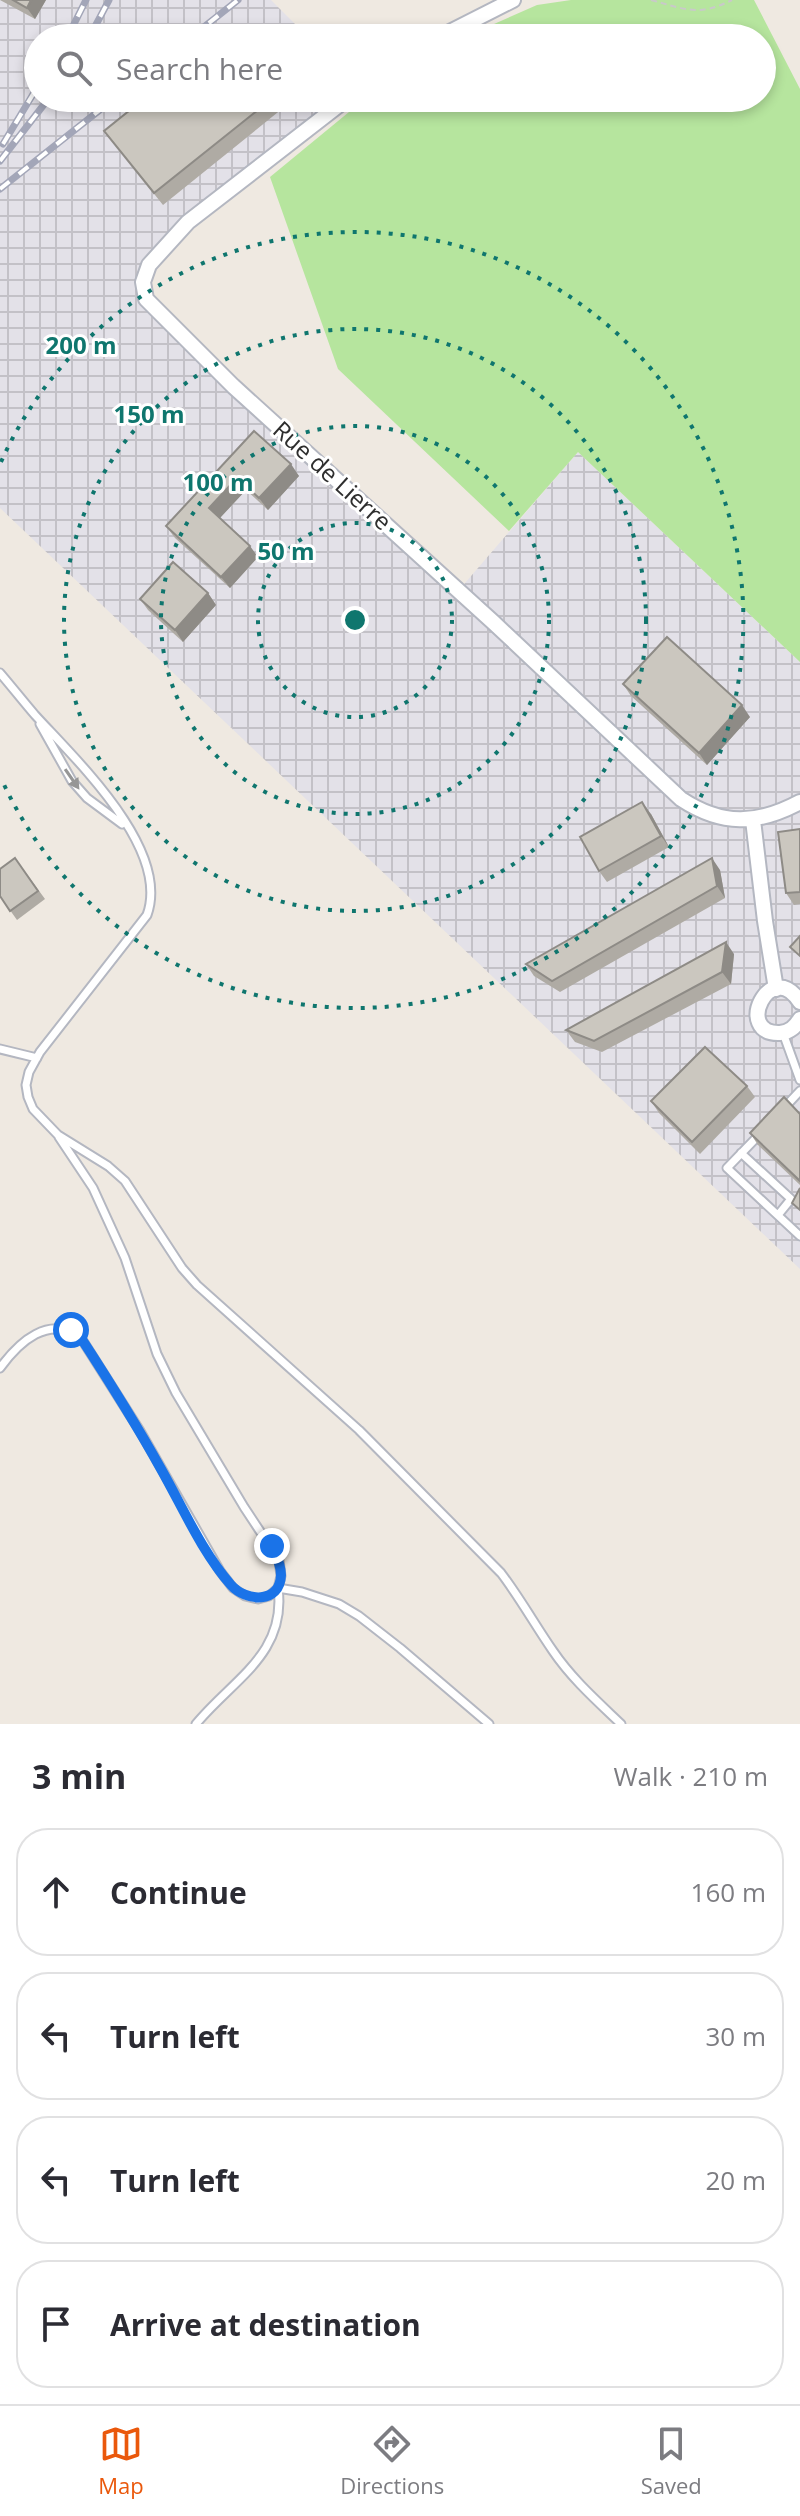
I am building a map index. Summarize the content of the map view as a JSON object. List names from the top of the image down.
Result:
{
  "streets": {
    "street": ["Rue de Lierre"]
  },
  "page": {
    "search": "Search here",
    "heading": ["3 min", "Walk · 210 m"],
    "list": [
      ["Continue", "160 m"],
      ["Turn left", "30 m"],
      ["Turn left", "20 m"],
      "Arrive at destination"
    ],
    "nav": ["Map", "Directions", "Saved"]
  },
  "rings": [
    "200 m",
    "150 m",
    "100 m",
    "50 m"
  ]
}
